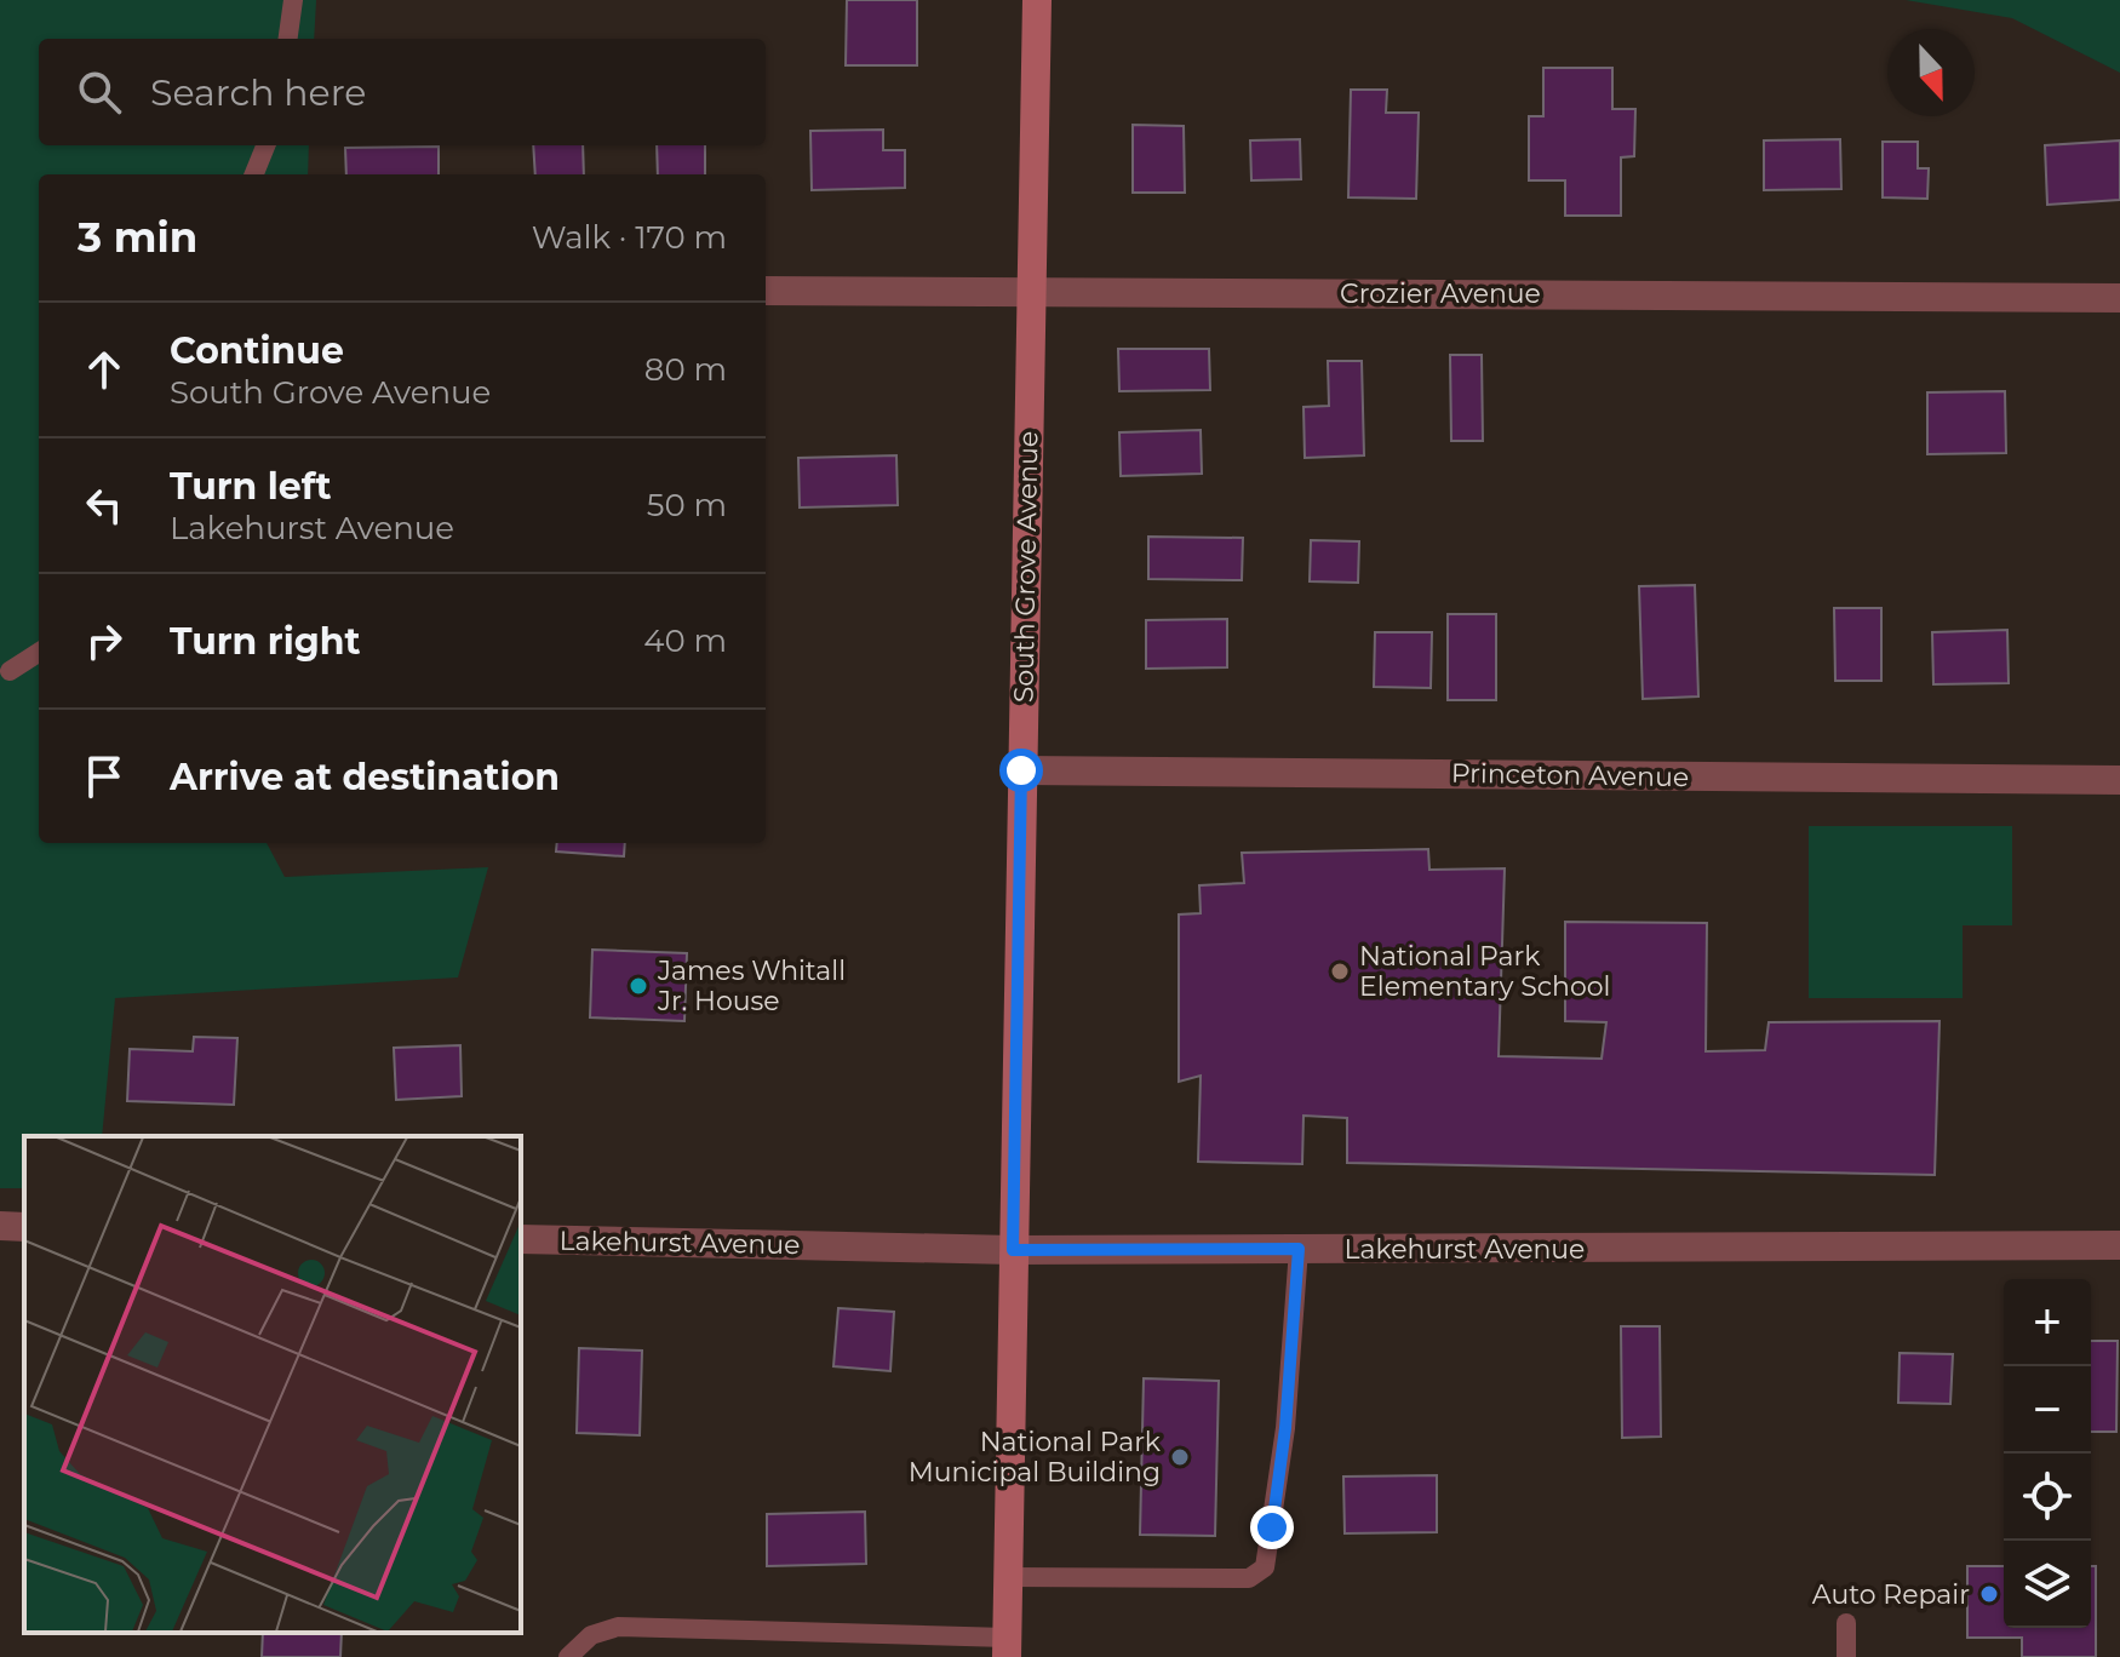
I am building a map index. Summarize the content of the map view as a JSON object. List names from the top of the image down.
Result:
{
  "streets": {
    "main road": ["South Grove Avenue"],
    "street": ["Crozier Avenue", "Princeton Avenue", "Lakehurst Avenue"]
  },
  "crossings": [
    ["Crozier Avenue", "South Grove Avenue"],
    ["South Grove Avenue", "Princeton Avenue"],
    ["South Grove Avenue", "Lakehurst Avenue"]
  ],
  "places": [
    "National Park Elementary School",
    "James Whitall Jr. House",
    "National Park Municipal Building",
    "Auto Repair"
  ],
  "north": "bottom",
  "page": {
    "search": "Search here",
    "heading": ["3 min", "Walk · 170 m"],
    "list": [
      ["Continue", "South Grove Avenue", "80 m"],
      ["Turn left", "Lakehurst Avenue", "50 m"],
      ["Turn right", "40 m"],
      "Arrive at destination"
    ],
    "map_buttons": ["+", "−"]
  }
}
